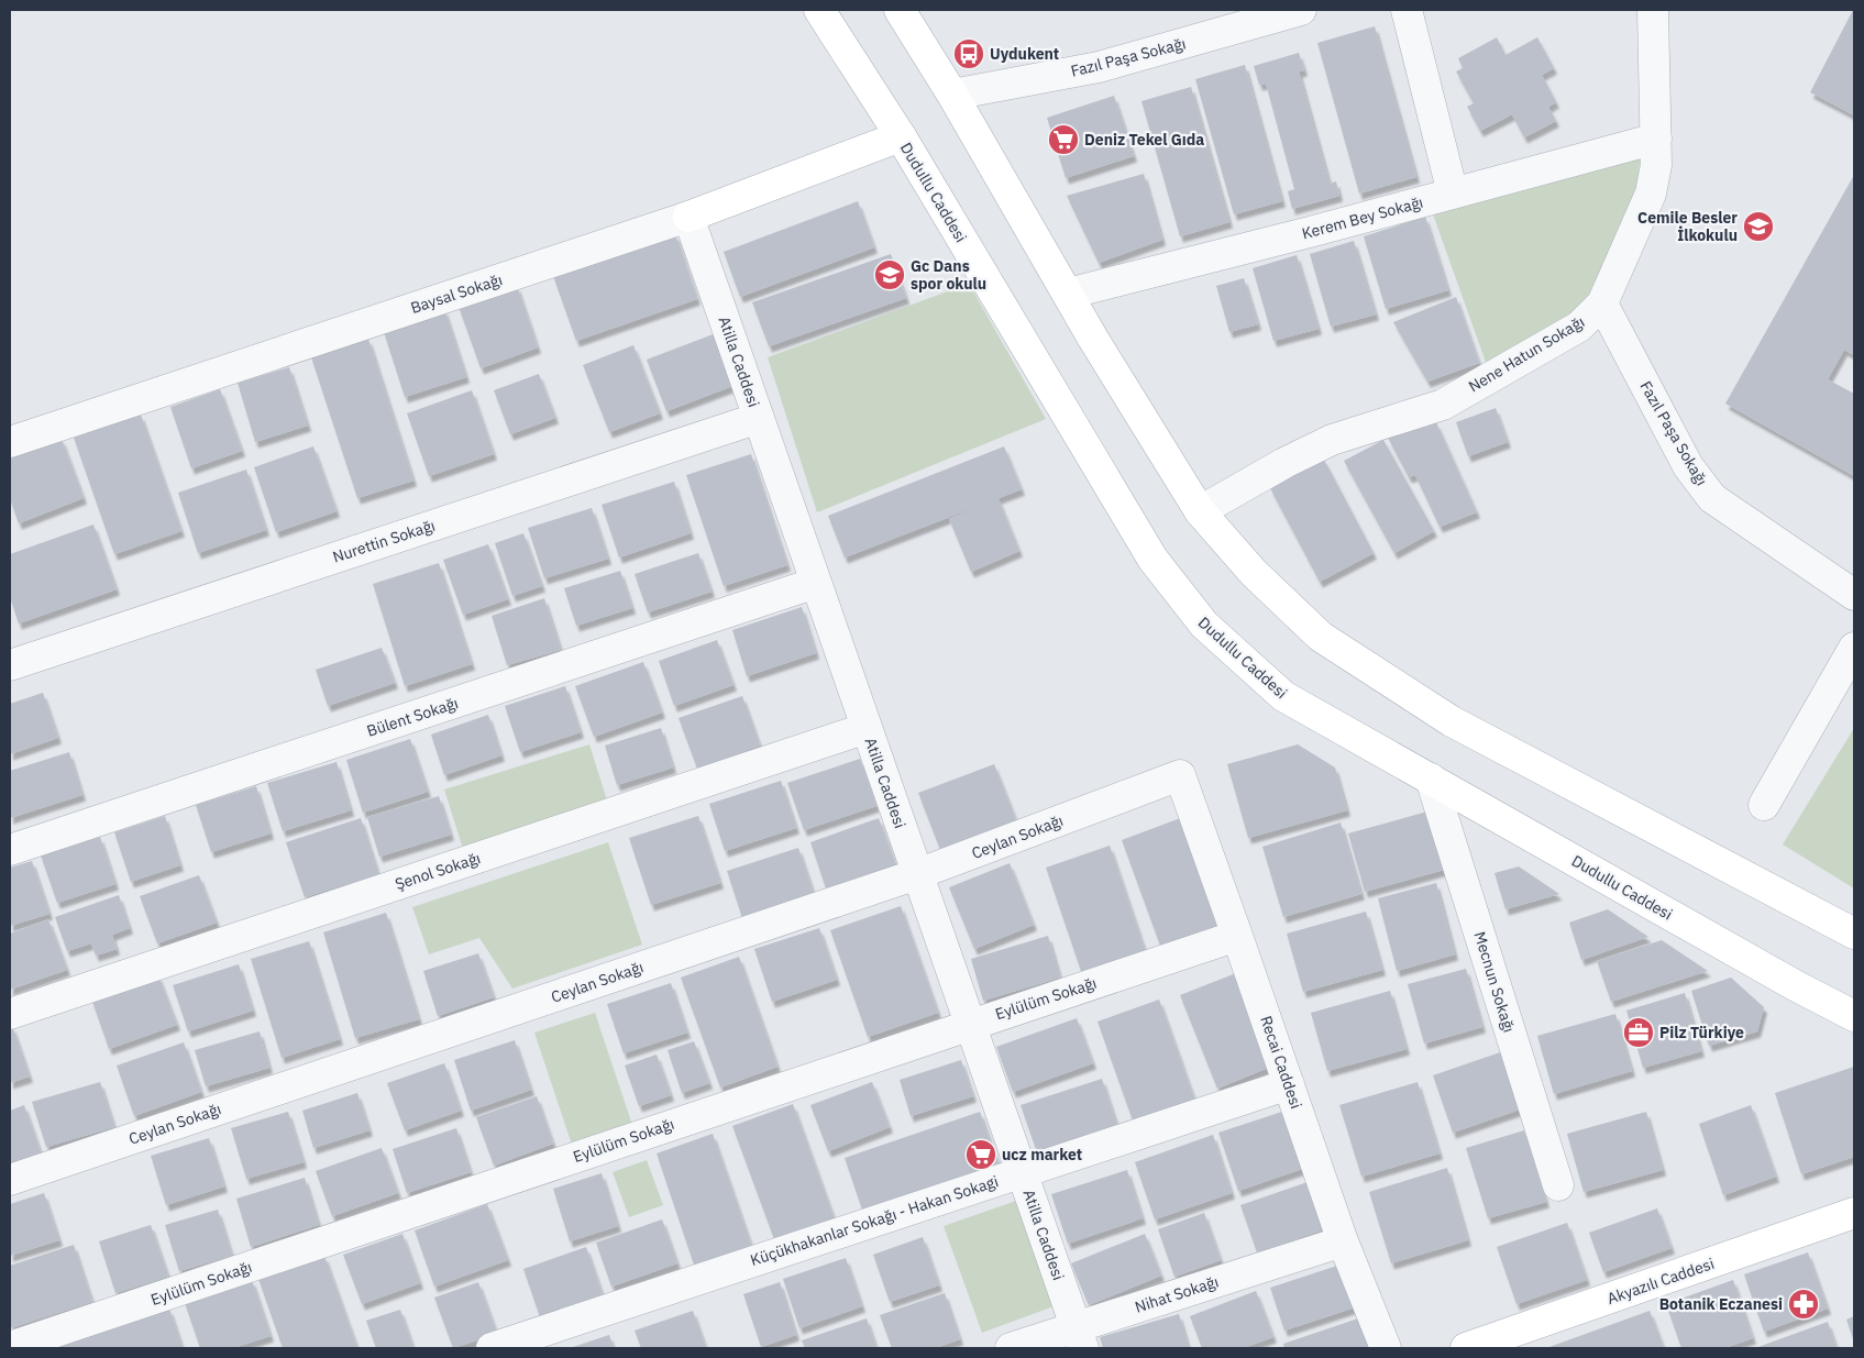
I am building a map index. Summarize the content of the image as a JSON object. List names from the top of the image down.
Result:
{
  "streets": {
    "main road": ["Dudullu Caddesi", "Baysal Sokağı", "Akyazılı Caddesi"],
    "street": [
      "Fazıl Paşa Sokağı",
      "Kerem Bey Sokağı",
      "Nene Hatun Sokağı",
      "Atilla Caddesi",
      "Nurettin Sokağı",
      "Bülent Sokağı",
      "Ceylan Sokağı",
      "Şenol Sokağı",
      "Mecnun Sokağı",
      "Eylülüm Sokağı",
      "Recai Caddesi",
      "Küçükhakanlar Sokağı - Hakan Sokagi",
      "Nihat Sokağı"
    ]
  },
  "crossings": [
    ["Fazıl Paşa Sokağı", "Nene Hatun Sokağı"],
    ["Dudullu Caddesi", "Baysal Sokağı"],
    ["Dudullu Caddesi", "Mecnun Sokağı"],
    ["Kerem Bey Sokağı", "Nene Hatun Sokağı"],
    ["Baysal Sokağı", "Atilla Caddesi"],
    ["Atilla Caddesi", "Nurettin Sokağı"],
    ["Atilla Caddesi", "Bülent Sokağı"],
    ["Atilla Caddesi", "Ceylan Sokağı"],
    ["Atilla Caddesi", "Şenol Sokağı"],
    ["Atilla Caddesi", "Eylülüm Sokağı"],
    ["Atilla Caddesi", "Küçükhakanlar Sokağı - Hakan Sokagi"],
    ["Atilla Caddesi", "Nihat Sokağı"],
    ["Ceylan Sokağı", "Recai Caddesi"],
    ["Eylülüm Sokağı", "Recai Caddesi"],
    ["Recai Caddesi", "Küçükhakanlar Sokağı - Hakan Sokagi"],
    ["Recai Caddesi", "Nihat Sokağı"]
  ],
  "places": {
    "bus stop": ["Uydukent"],
    "supermarket": ["Deniz Tekel Gıda", "ucz market"],
    "school or university": ["Cemile Besler İlkokulu", "Gc Dans spor okulu"],
    "office": ["Pilz Türkiye"],
    "pharmacy": ["Botanik Eczanesi"]
  }
}
